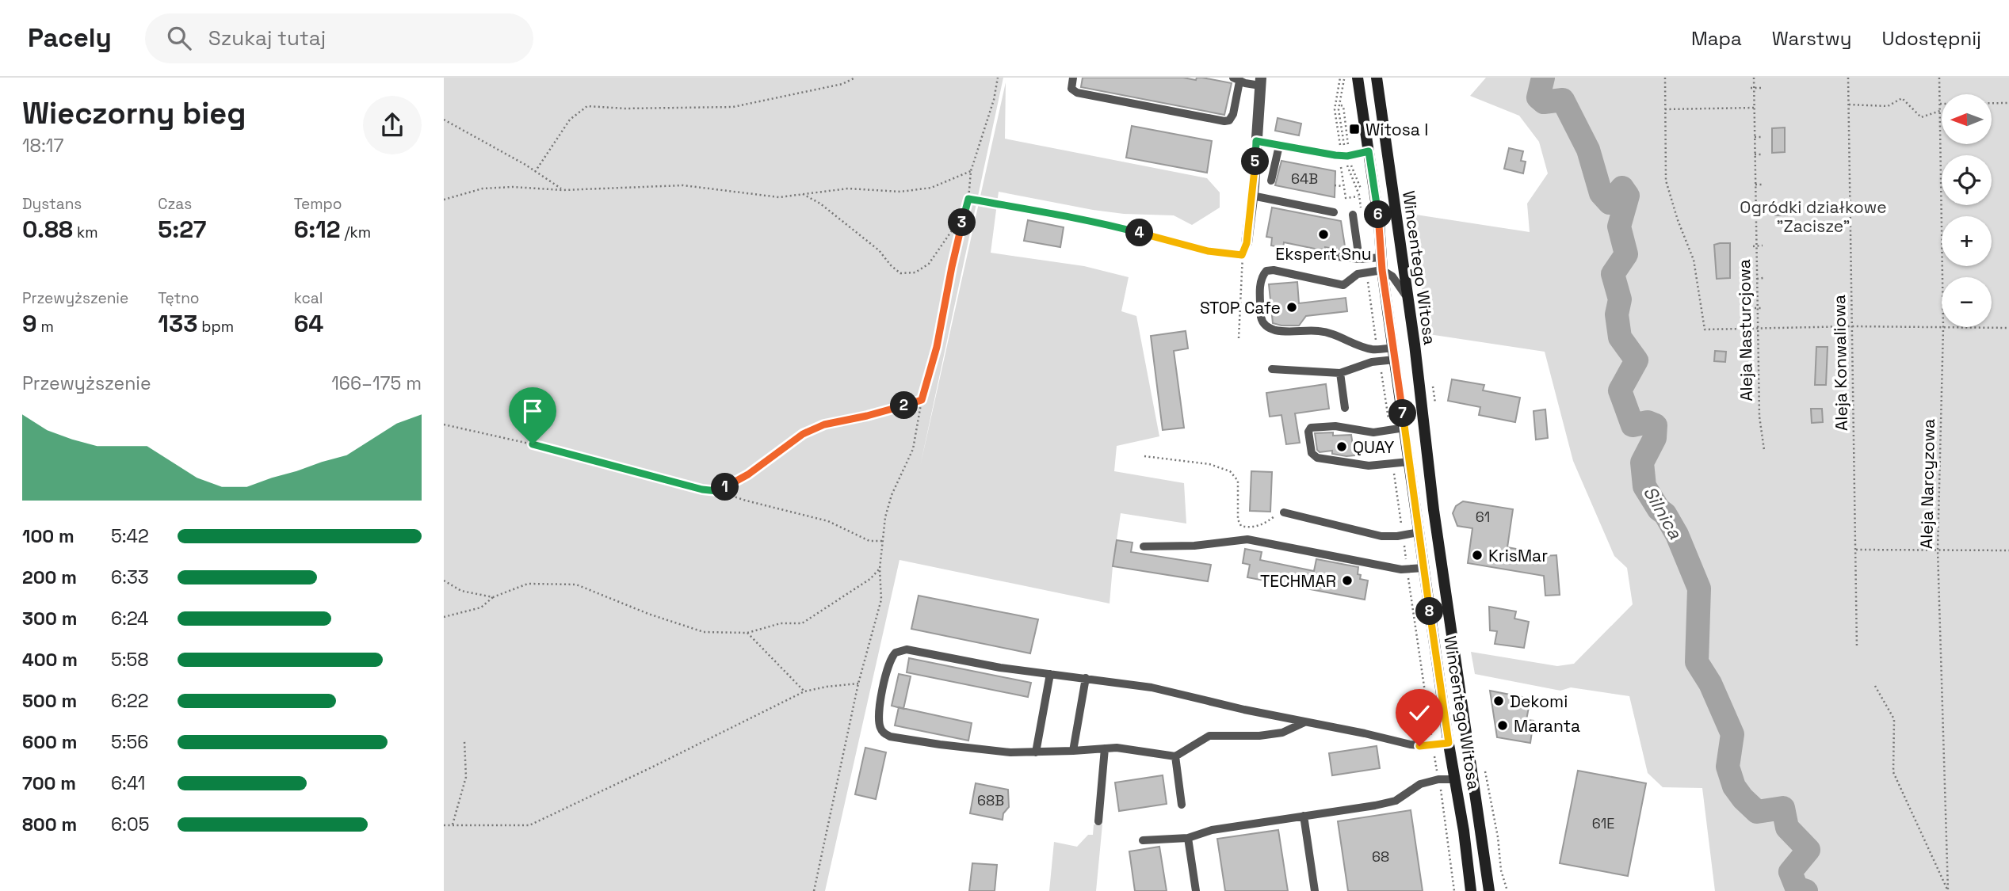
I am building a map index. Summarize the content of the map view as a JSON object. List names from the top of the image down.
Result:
{
  "streets": {
    "main road": ["Wincentego Witosa"],
    "path": ["Aleja Nasturcjowa", "Aleja Konwaliowa", "Aleja Narcyzowa"]
  },
  "water": ["Silnica"],
  "parks": ["Ogródki działkowe \"Zacisze\""],
  "places": {
    "transit": ["Witosa I"],
    "other": [
      "Ekspert Snu",
      "STOP Cafe",
      "QUAY",
      "KrisMar",
      "TECHMAR",
      "Dekomi",
      "Maranta"
    ]
  },
  "house_numbers": [
    "64B",
    "61",
    "68B",
    "61E",
    "68"
  ],
  "north": "left",
  "page": {
    "header": "Pacely",
    "search": "Szukaj tutaj",
    "nav": ["Mapa", "Warstwy", "Udostępnij"],
    "heading": ["Wieczorny bieg", "18:17"],
    "map_buttons": ["+", "−"],
    "pins": [
      "5",
      "6",
      "3",
      "4",
      "2",
      "7",
      "1",
      "8"
    ],
    "stats": [
      ["Dystans", "0.88 km"],
      ["Czas", "5:27"],
      ["Tempo", "6:12 /km"],
      ["Przewyższenie", "9 m"],
      ["Tętno", "133 bpm"],
      ["kcal", "64"]
    ],
    "chart": ["Przewyższenie", "166–175 m"],
    "list": [
      {
        "name": "100 m",
        "note": "5:42"
      },
      {
        "name": "200 m",
        "note": "6:33"
      },
      {
        "name": "300 m",
        "note": "6:24"
      },
      {
        "name": "400 m",
        "note": "5:58"
      },
      {
        "name": "500 m",
        "note": "6:22"
      },
      {
        "name": "600 m",
        "note": "5:56"
      },
      {
        "name": "700 m",
        "note": "6:41"
      },
      {
        "name": "800 m",
        "note": "6:05"
      }
    ]
  }
}
